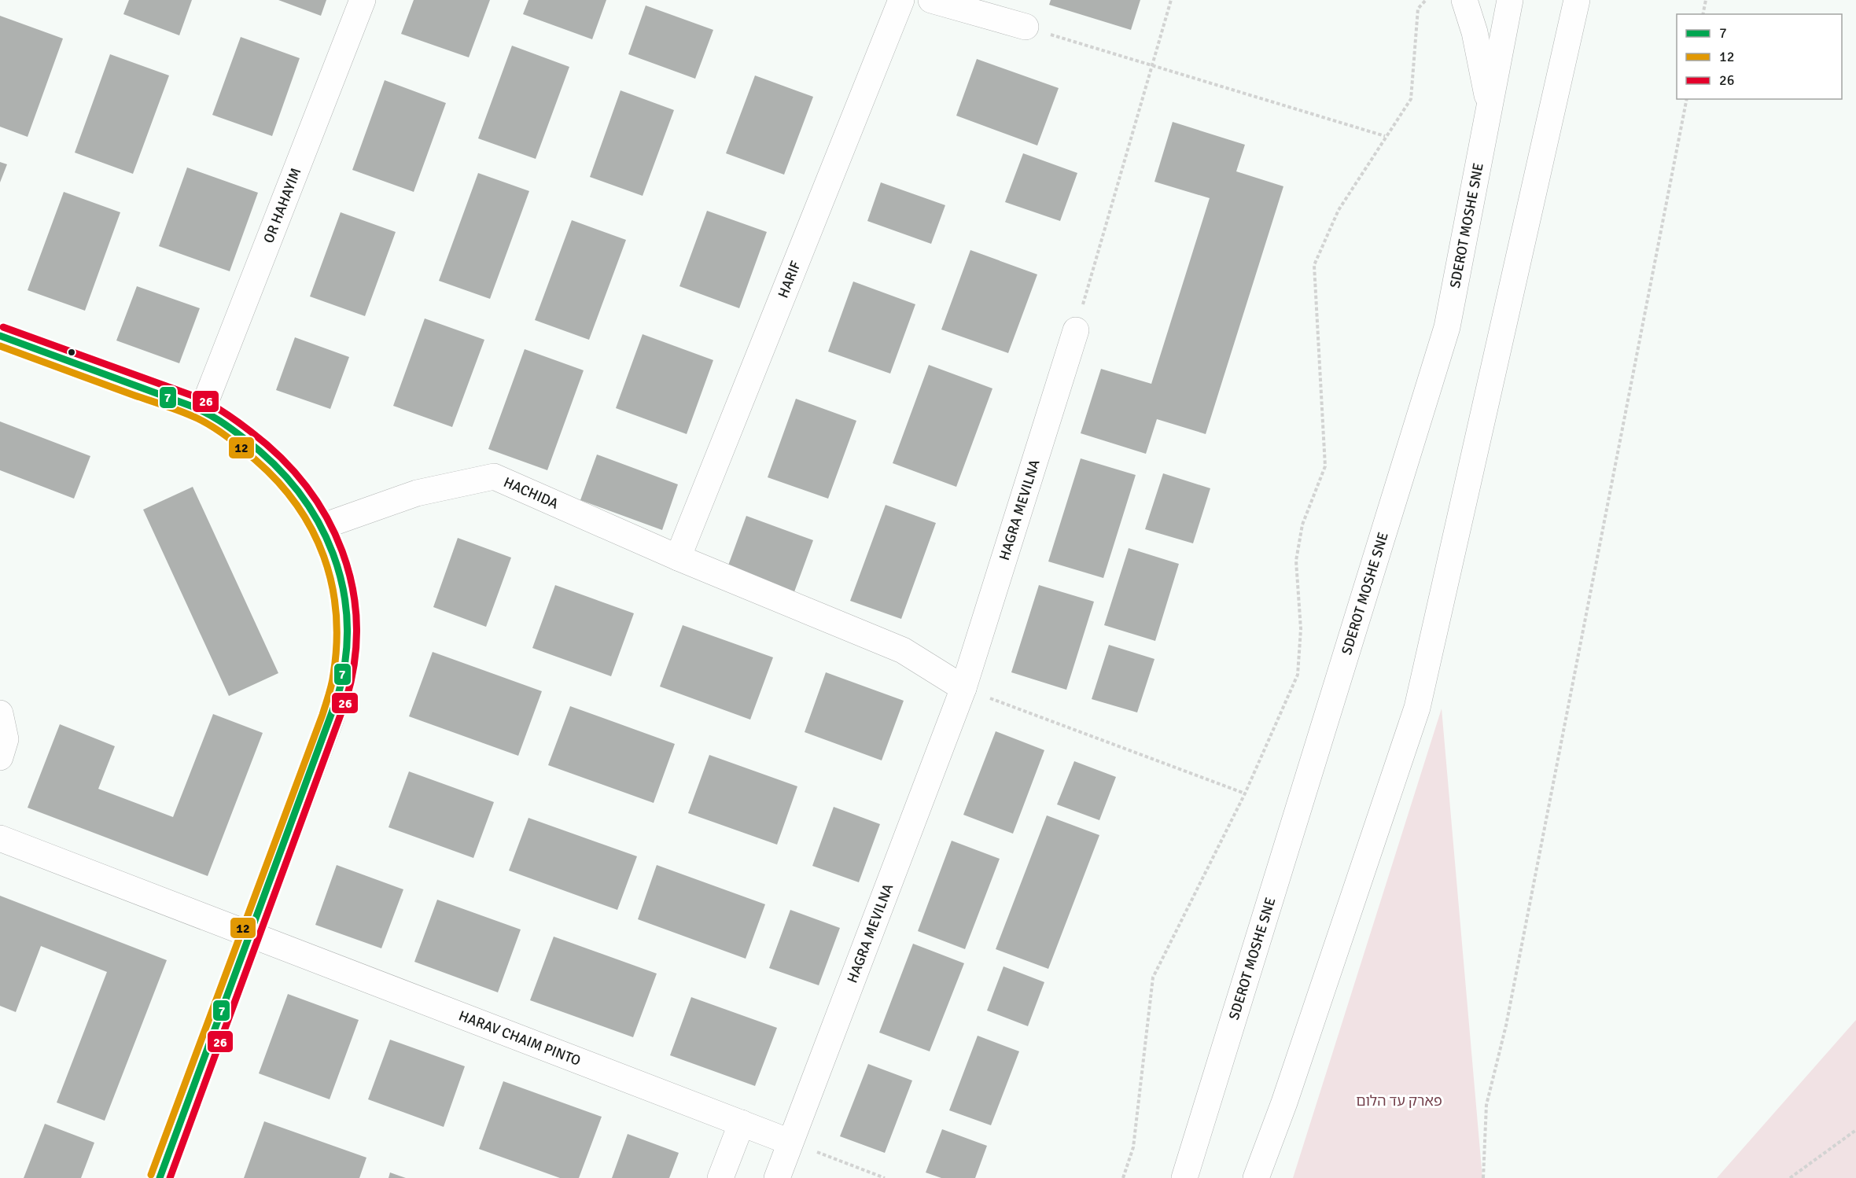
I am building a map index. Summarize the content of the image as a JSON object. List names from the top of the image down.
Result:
{
  "streets": {
    "street": [
      "OR HAHAYIM",
      "SDEROT MOSHE SNE",
      "HARIF",
      "HACHIDA",
      "HAGRA MEVILNA",
      "HARAV CHAIM PINTO"
    ]
  },
  "crossings": [
    ["HARIF", "HACHIDA"],
    ["HAGRA MEVILNA", "HARAV CHAIM PINTO"]
  ],
  "parks": ["פארק עד הלום"],
  "lines": ["transit line 26", "transit line 7", "transit line 12"],
  "legend": ["7", "12", "26"]
}
